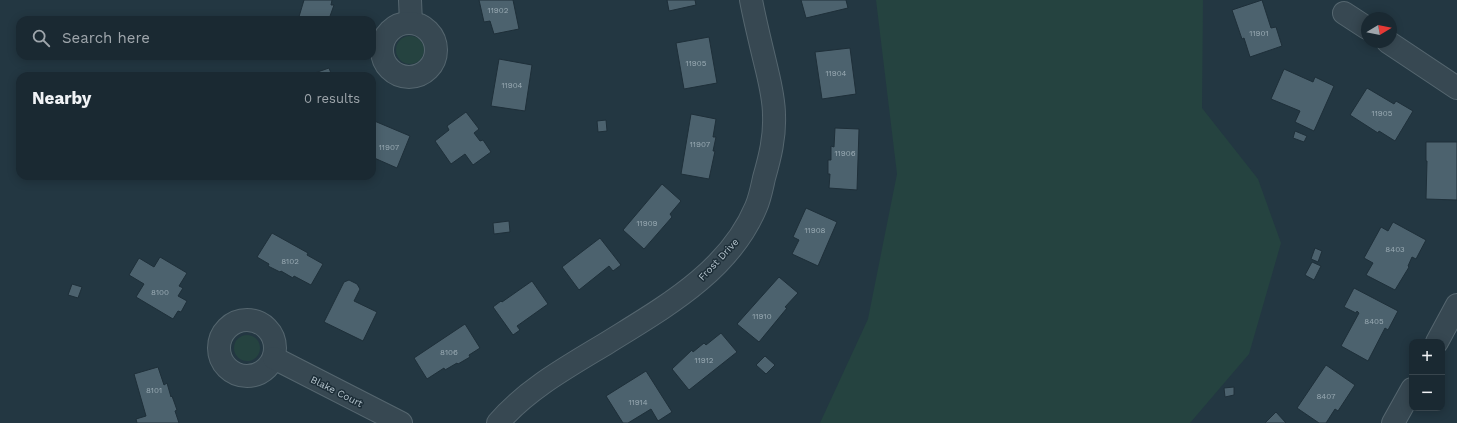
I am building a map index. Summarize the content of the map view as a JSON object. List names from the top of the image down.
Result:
{
  "streets": {
    "street": ["Frost Drive", "Blake Court"]
  },
  "house_numbers": [
    "11902",
    "11901",
    "11905",
    "11904",
    "11904",
    "11905",
    "11907",
    "11907",
    "11906",
    "11909",
    "11908",
    "8403",
    "8102",
    "8100",
    "11910",
    "8405",
    "8106",
    "11912",
    "8101",
    "8407",
    "11914"
  ],
  "north": "right",
  "page": {
    "search": "Search here",
    "heading": ["Nearby", "0 results"],
    "map_buttons": ["+", "−"]
  }
}
